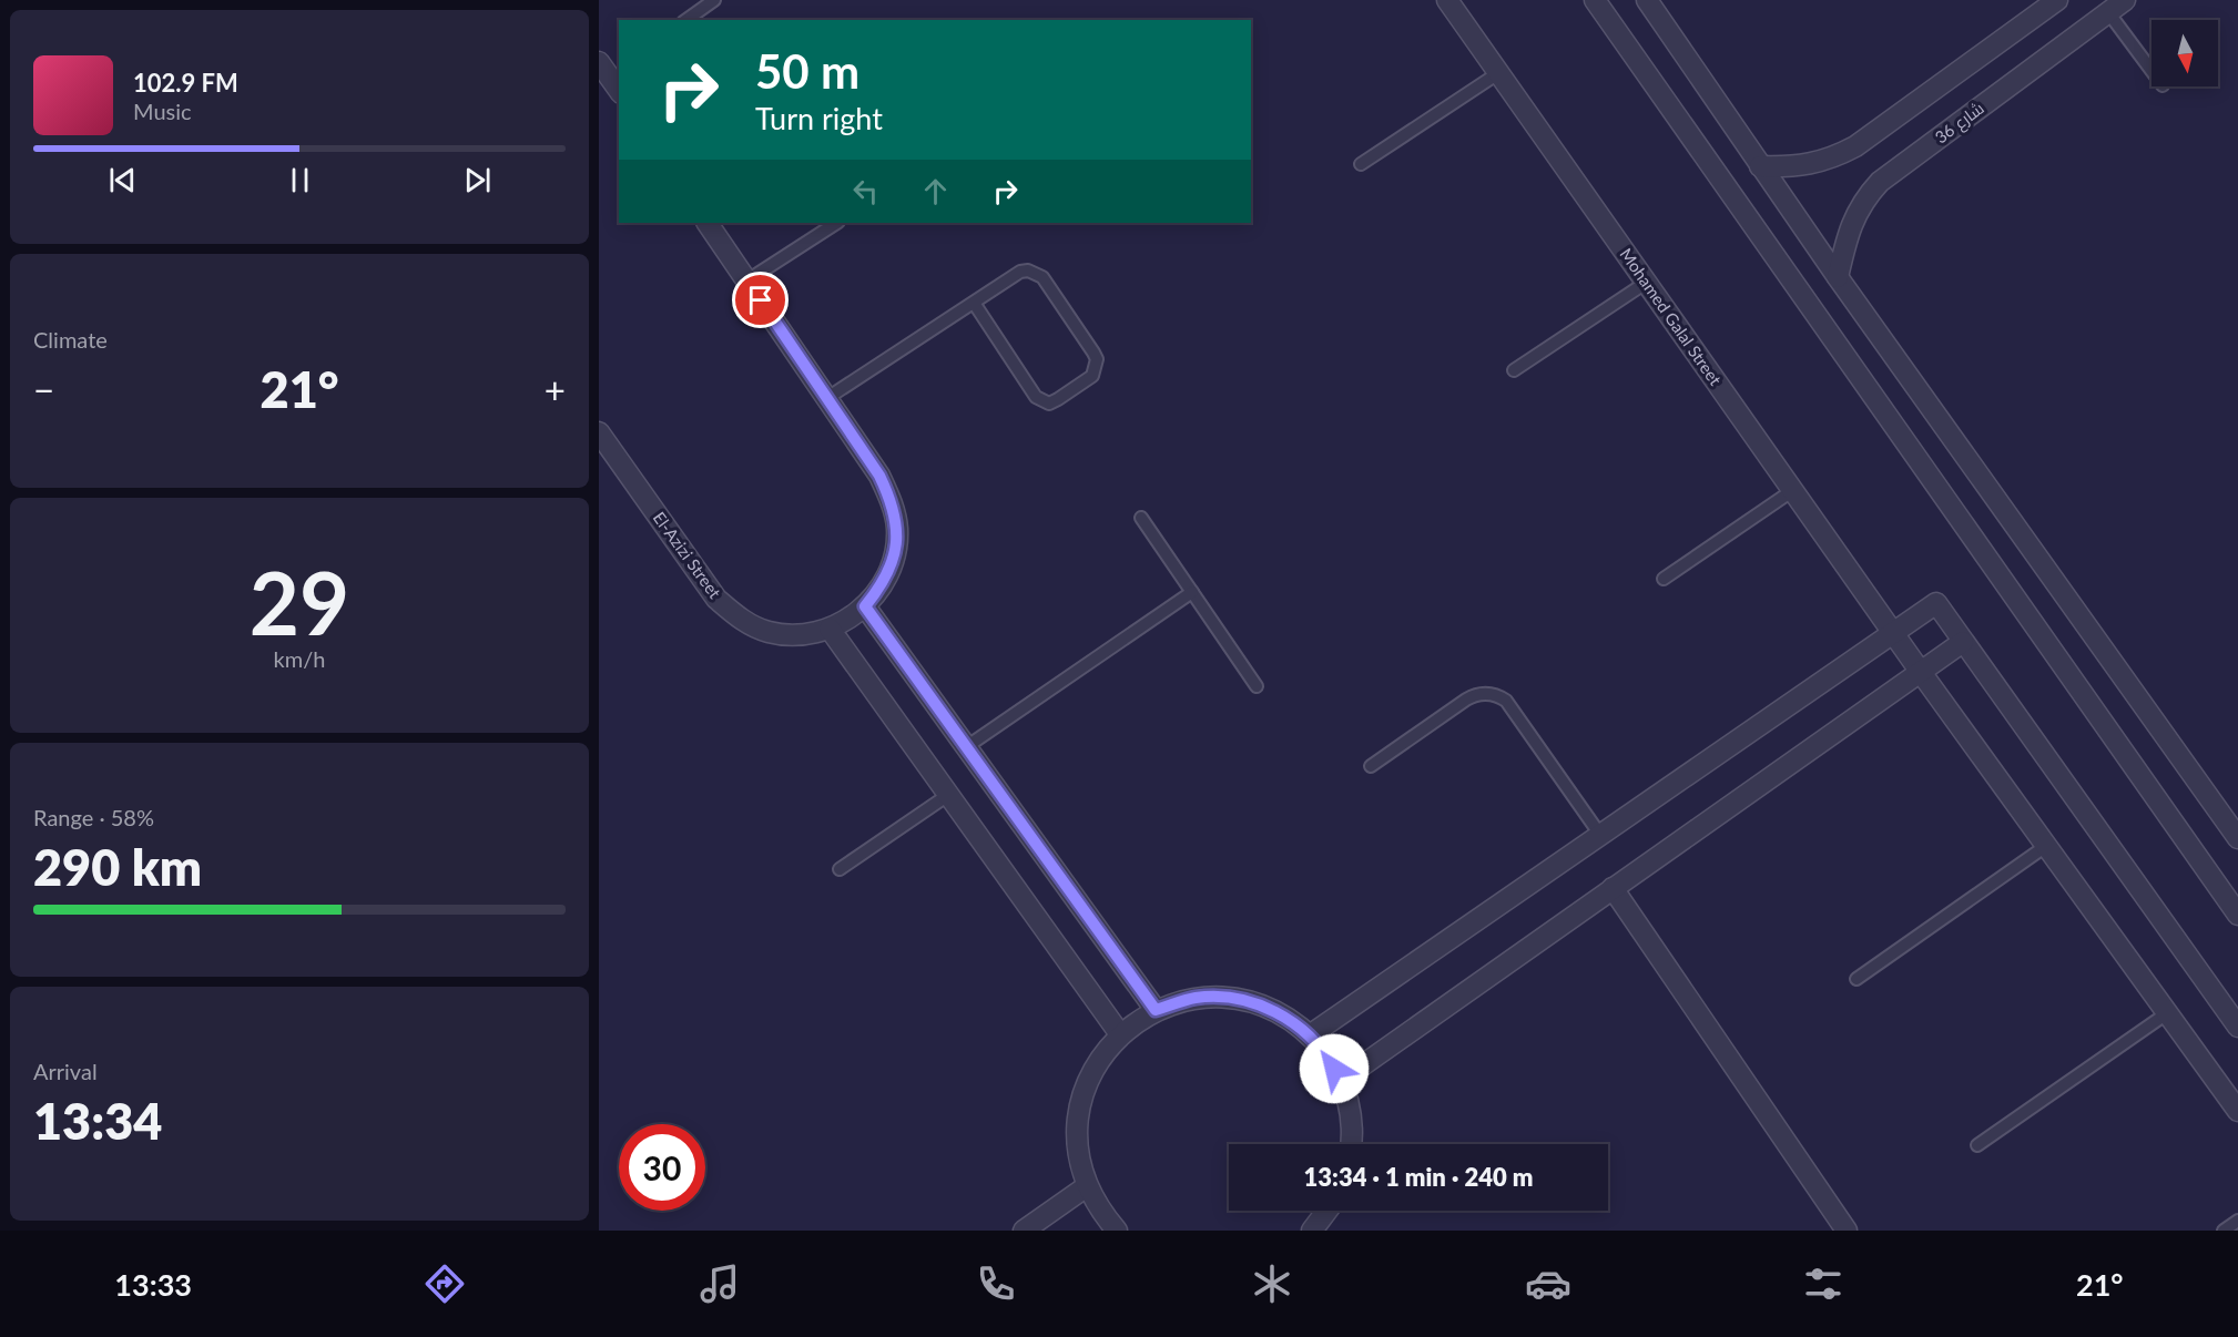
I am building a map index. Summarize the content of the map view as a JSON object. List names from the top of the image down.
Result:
{
  "streets": {
    "street": ["شارع 36", "Mohamed Galal Street", "El-Azizi Street"]
  },
  "north": "bottom",
  "page": {
    "turn": ["50 m", "Turn right"],
    "song": ["102.9 FM", "Music"],
    "tile": [
      "Climate",
      ["29", "km/h"],
      ["Range · 58%", "290 km"],
      ["Arrival", "13:34"]
    ],
    "heat": ["−", "21°", "+"],
    "limit": "30",
    "trip": "13:34 · 1 min · 240 m",
    "tabs": ["13:33", "21°"]
  }
}
